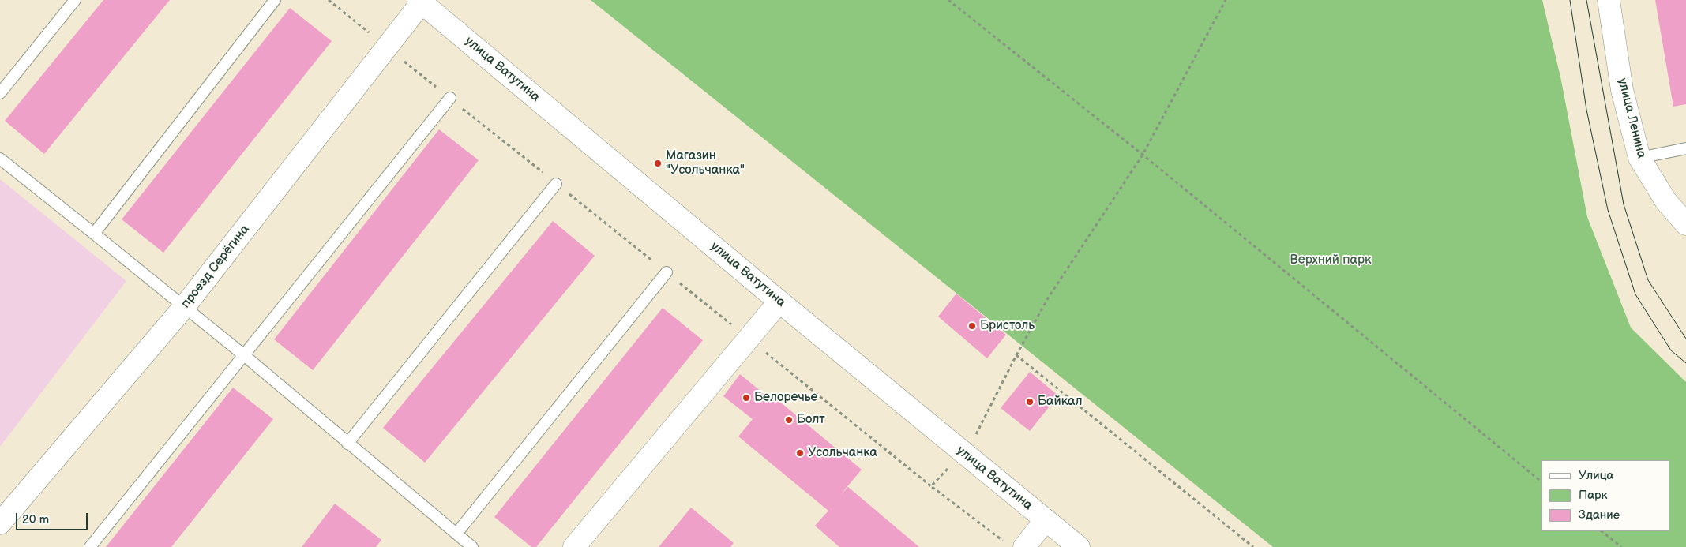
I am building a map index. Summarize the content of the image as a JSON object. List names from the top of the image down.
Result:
{
  "streets": {
    "street": ["улица Ватутина", "улица Ленина", "проезд Серёгина"]
  },
  "crossings": [
    ["улица Ватутина", "проезд Серёгина"]
  ],
  "parks": ["Верхний парк"],
  "places": [
    "Магазин \"Усольчанка\"",
    "Бристоль",
    "Белоречье",
    "Байкал",
    "Болт",
    "Усольчанка"
  ],
  "legend": ["Улица", "Парк", "Здание"],
  "scale_bar": "20 m"
}
